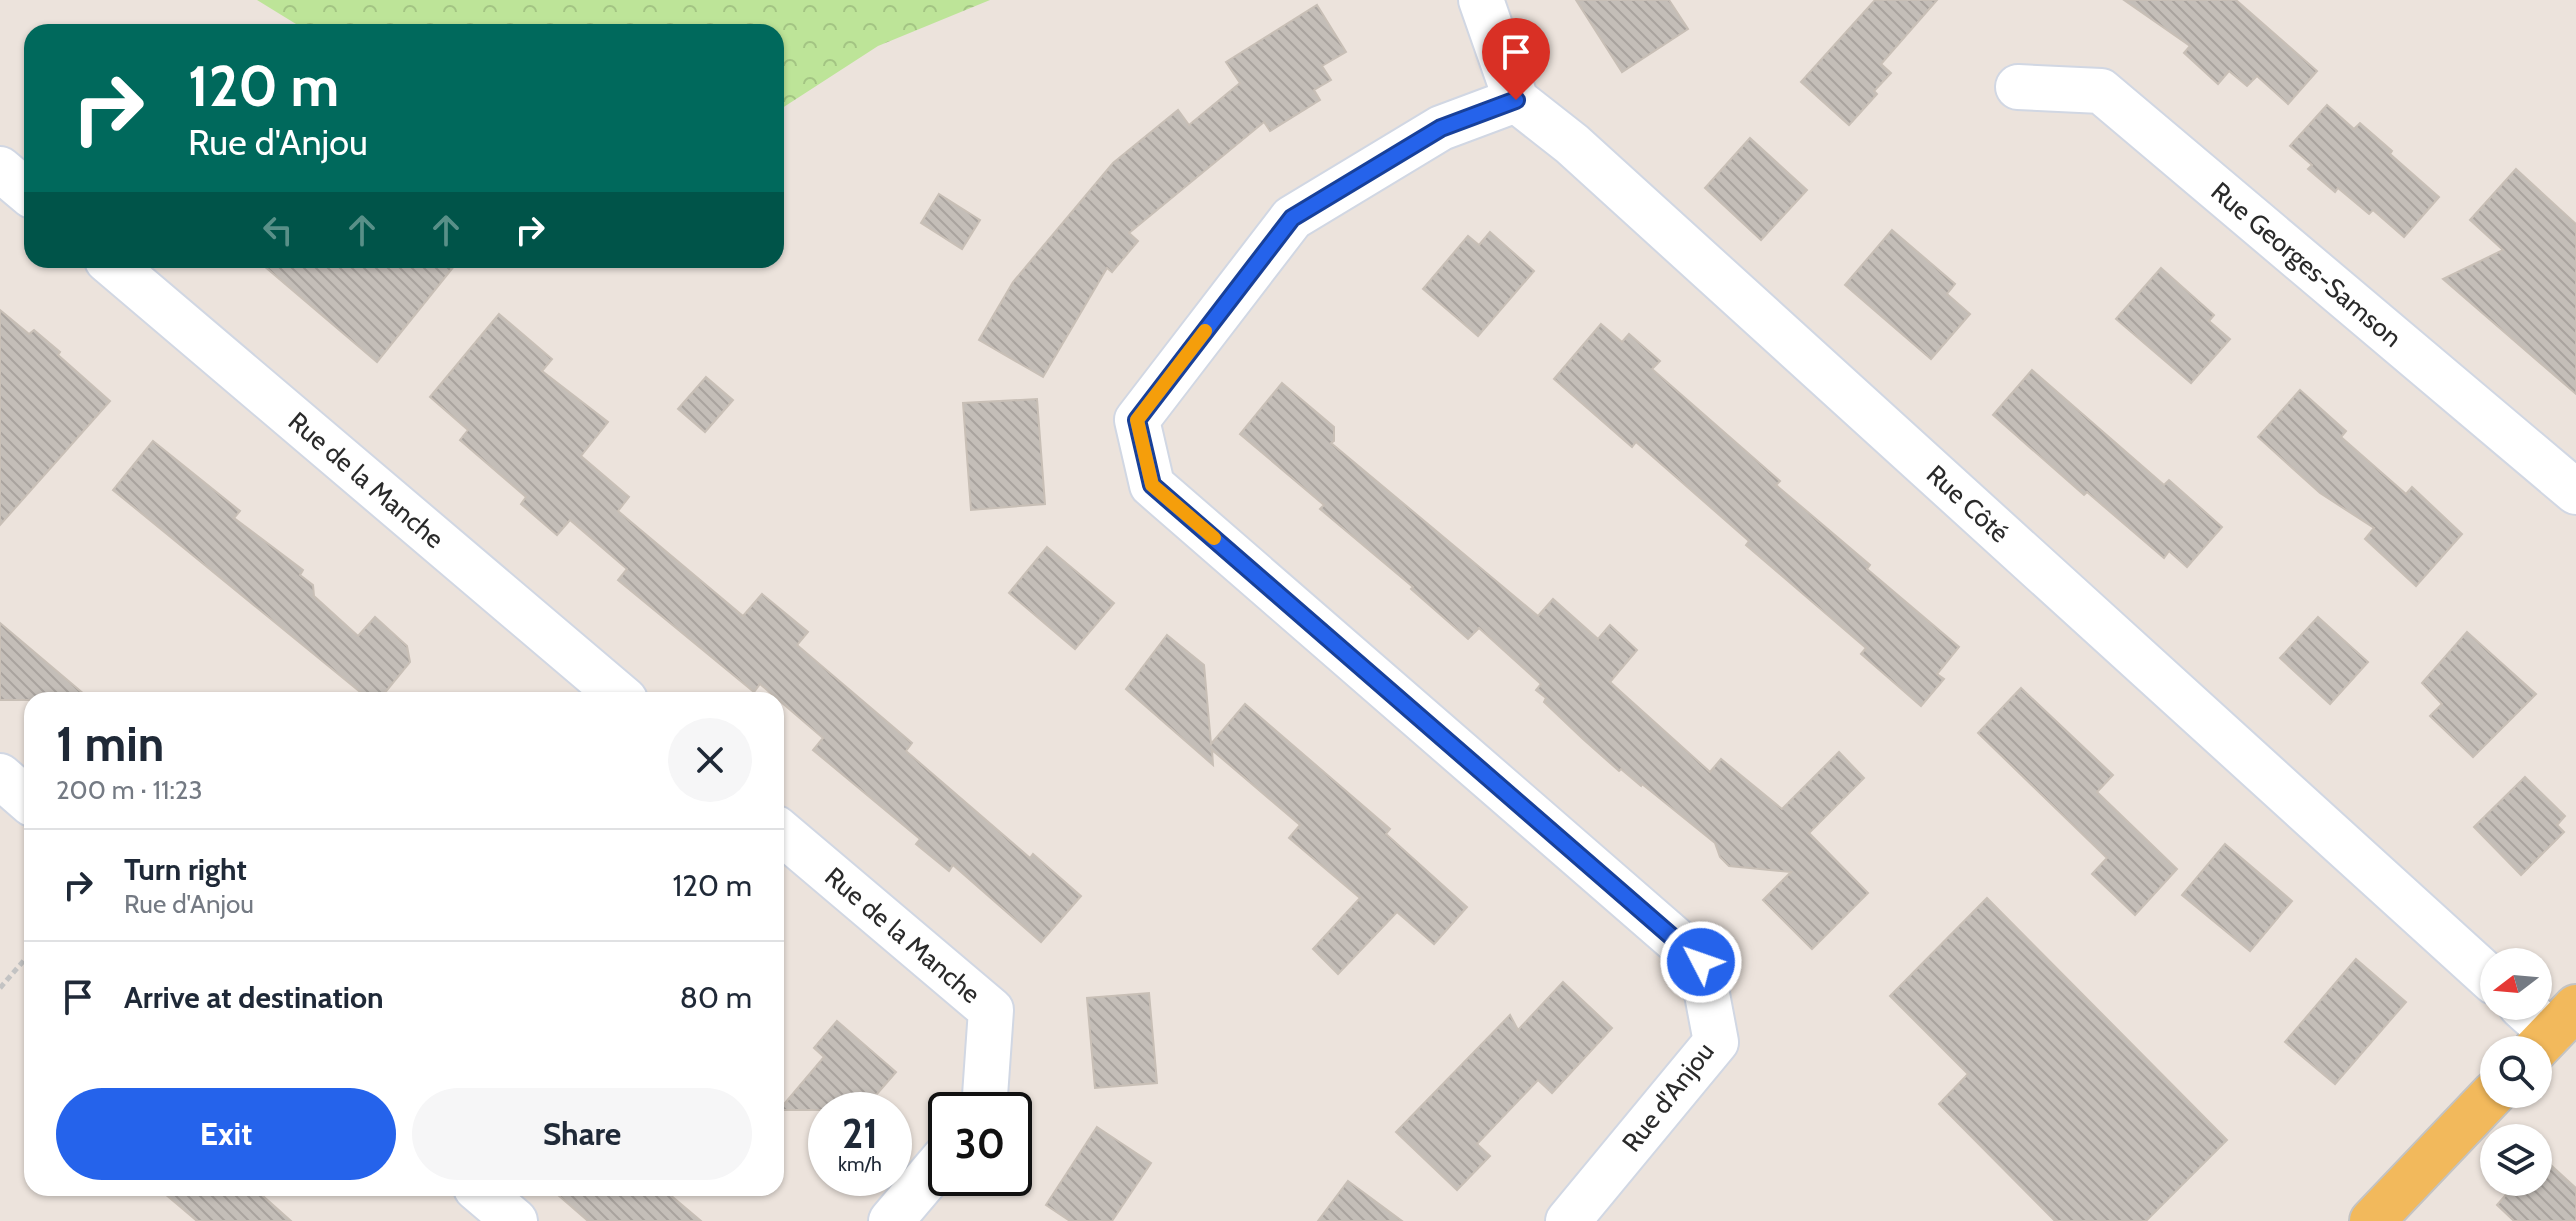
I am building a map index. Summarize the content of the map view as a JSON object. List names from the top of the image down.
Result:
{
  "streets": {
    "street": [
      "Rue Georges-Samson",
      "Rue de la Manche",
      "Rue Côté",
      "Rue d'Anjou"
    ]
  },
  "crossings": [
    ["Rue Côté", "Rue d'Anjou"]
  ],
  "north": "left",
  "page": {
    "turn": ["120 m", "Rue d'Anjou"],
    "heading": ["1 min", "200 m · 11:23"],
    "list": [
      {
        "name": "Turn right",
        "note": "Rue d'Anjou",
        "value": "120 m"
      },
      {
        "name": "Arrive at destination",
        "value": "80 m"
      }
    ],
    "buttons": ["Exit", "Share"],
    "speed": "21 km/h",
    "limit": "30"
  }
}
